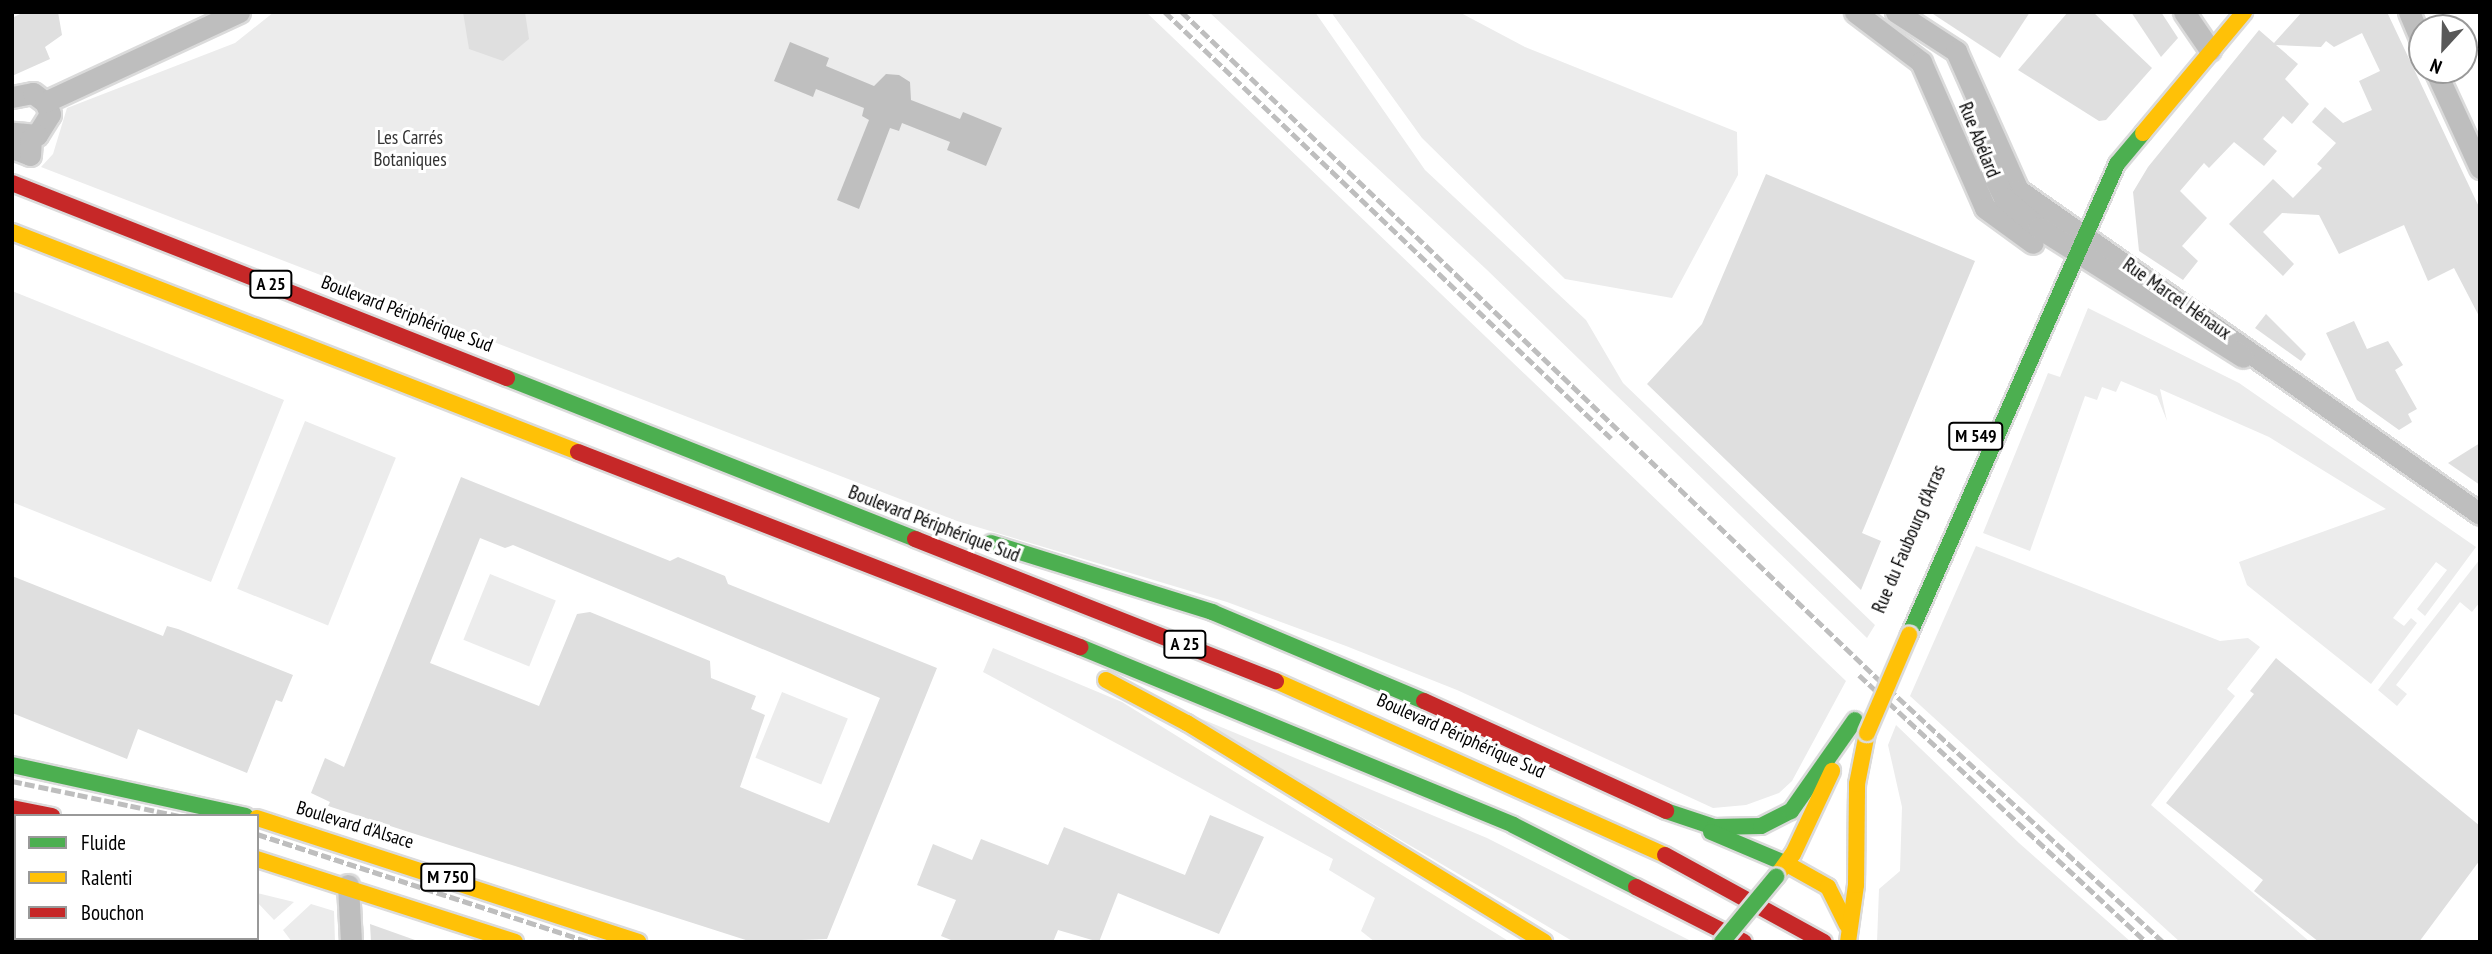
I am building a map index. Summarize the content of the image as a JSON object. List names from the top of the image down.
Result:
{
  "streets": {
    "main road": [
      "A 25",
      "Boulevard Périphérique Sud",
      "M 549",
      "Rue du Faubourg d'Arras",
      "Boulevard d'Alsace",
      "M 750"
    ],
    "street": ["Rue Abélard", "Rue Marcel Hénaux"]
  },
  "crossings": [
    ["Rue Abélard", "Rue Marcel Hénaux"],
    ["Rue Marcel Hénaux", "Rue du Faubourg d'Arras"]
  ],
  "parks": ["Les Carrés Botaniques"],
  "legend": ["Fluide", "Ralenti", "Bouchon"],
  "north": "bottom"
}
